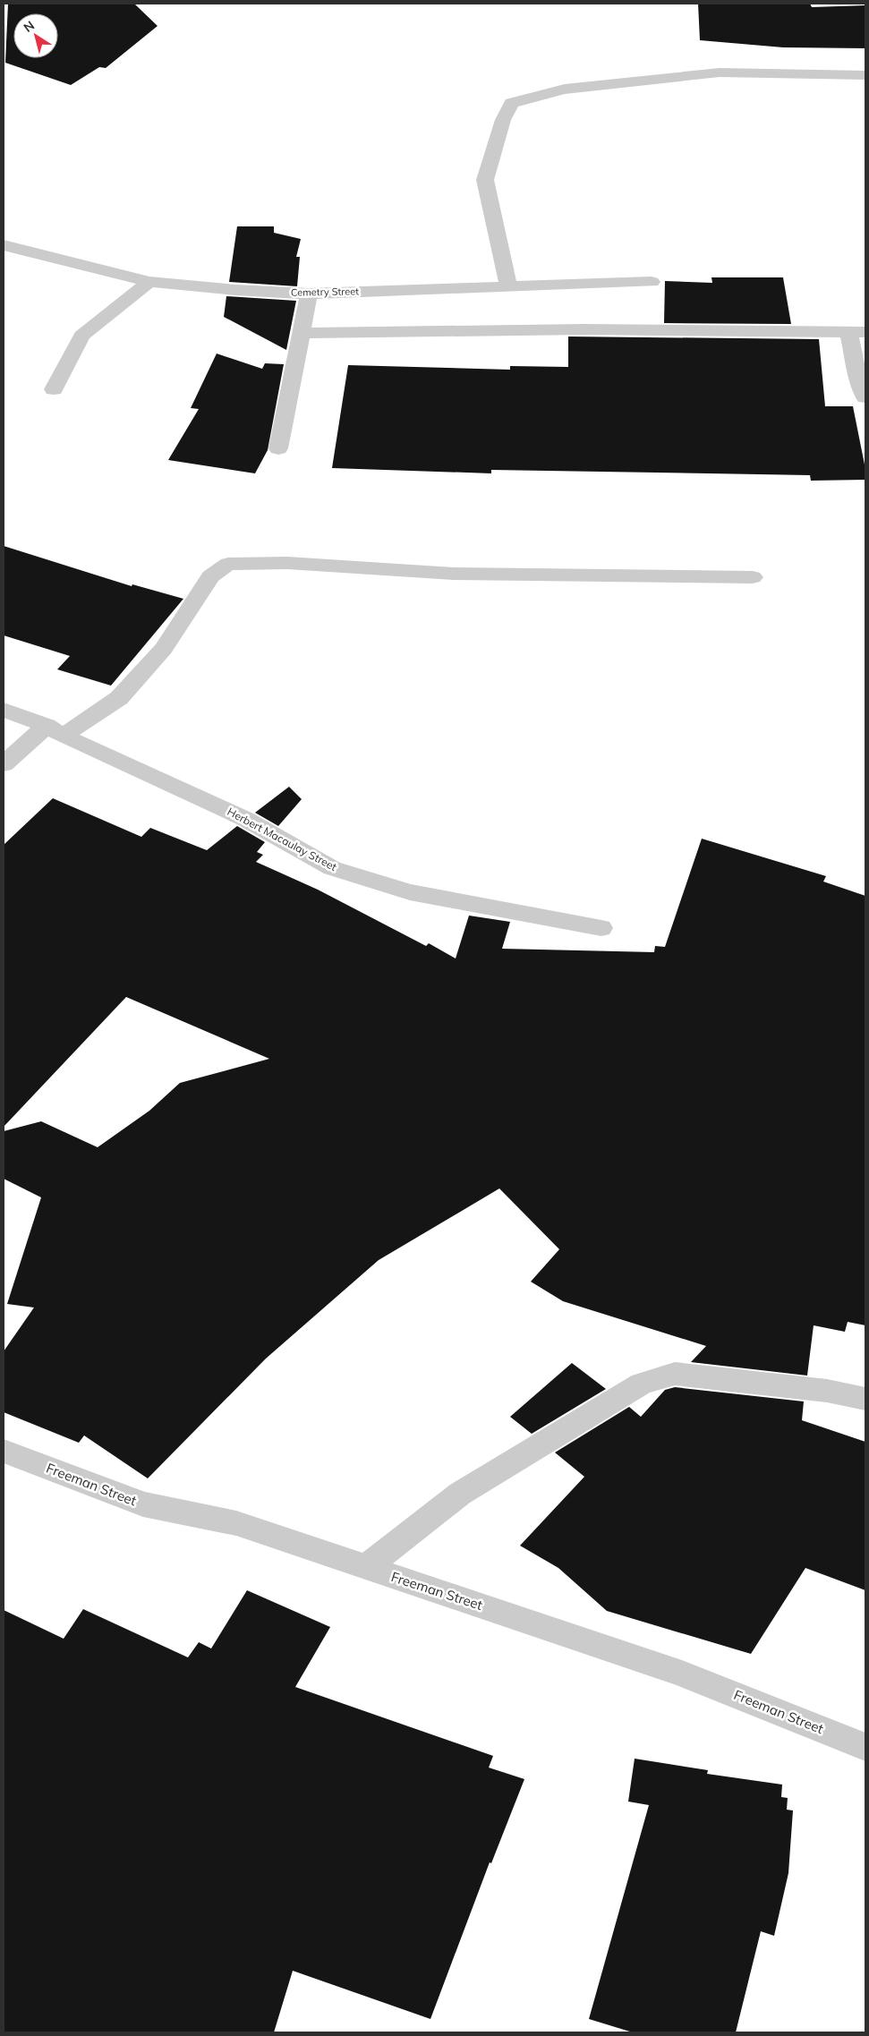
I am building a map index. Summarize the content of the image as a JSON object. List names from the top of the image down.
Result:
{
  "streets": {
    "street": ["Cemetry Street", "Herbert Macaulay Street", "Freeman Street"]
  },
  "north": "top left"
}
